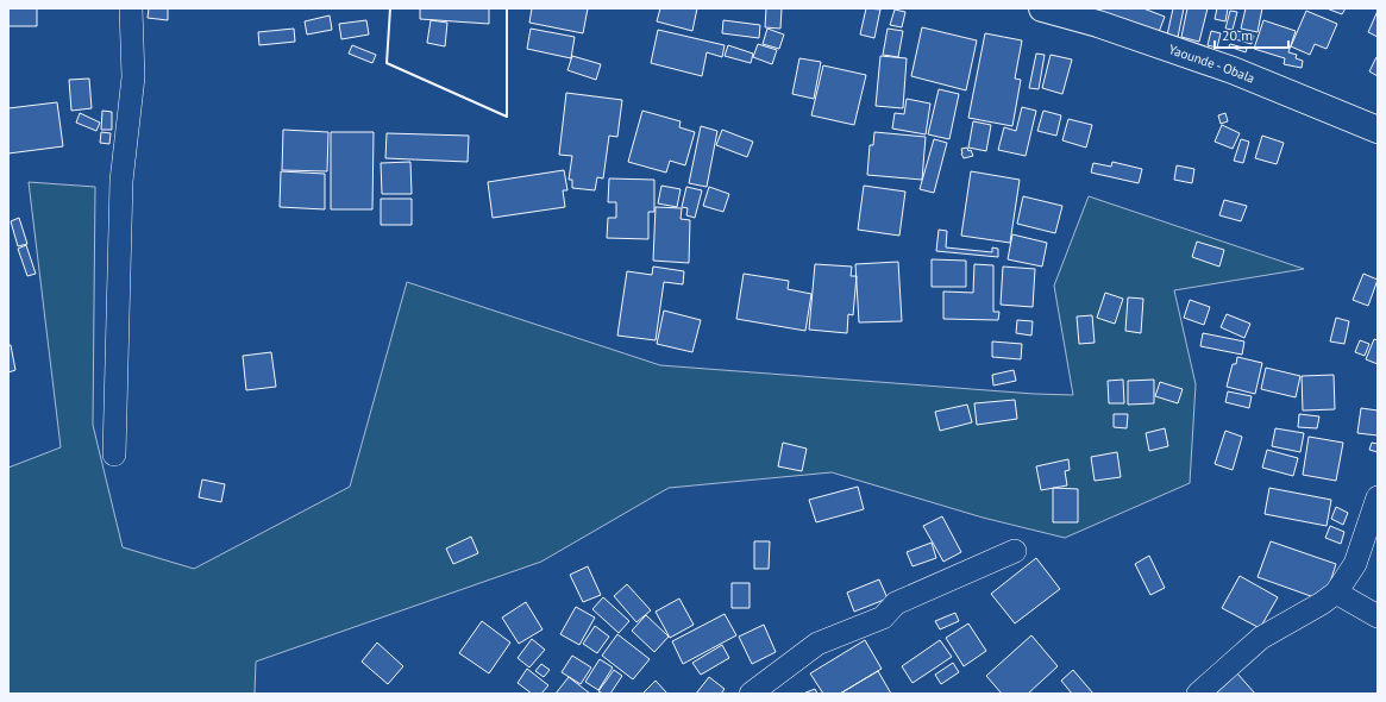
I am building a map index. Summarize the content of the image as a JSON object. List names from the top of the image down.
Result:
{
  "streets": {
    "highway": ["Yaounde - Obala"]
  },
  "scale_bar": "20 m"
}
